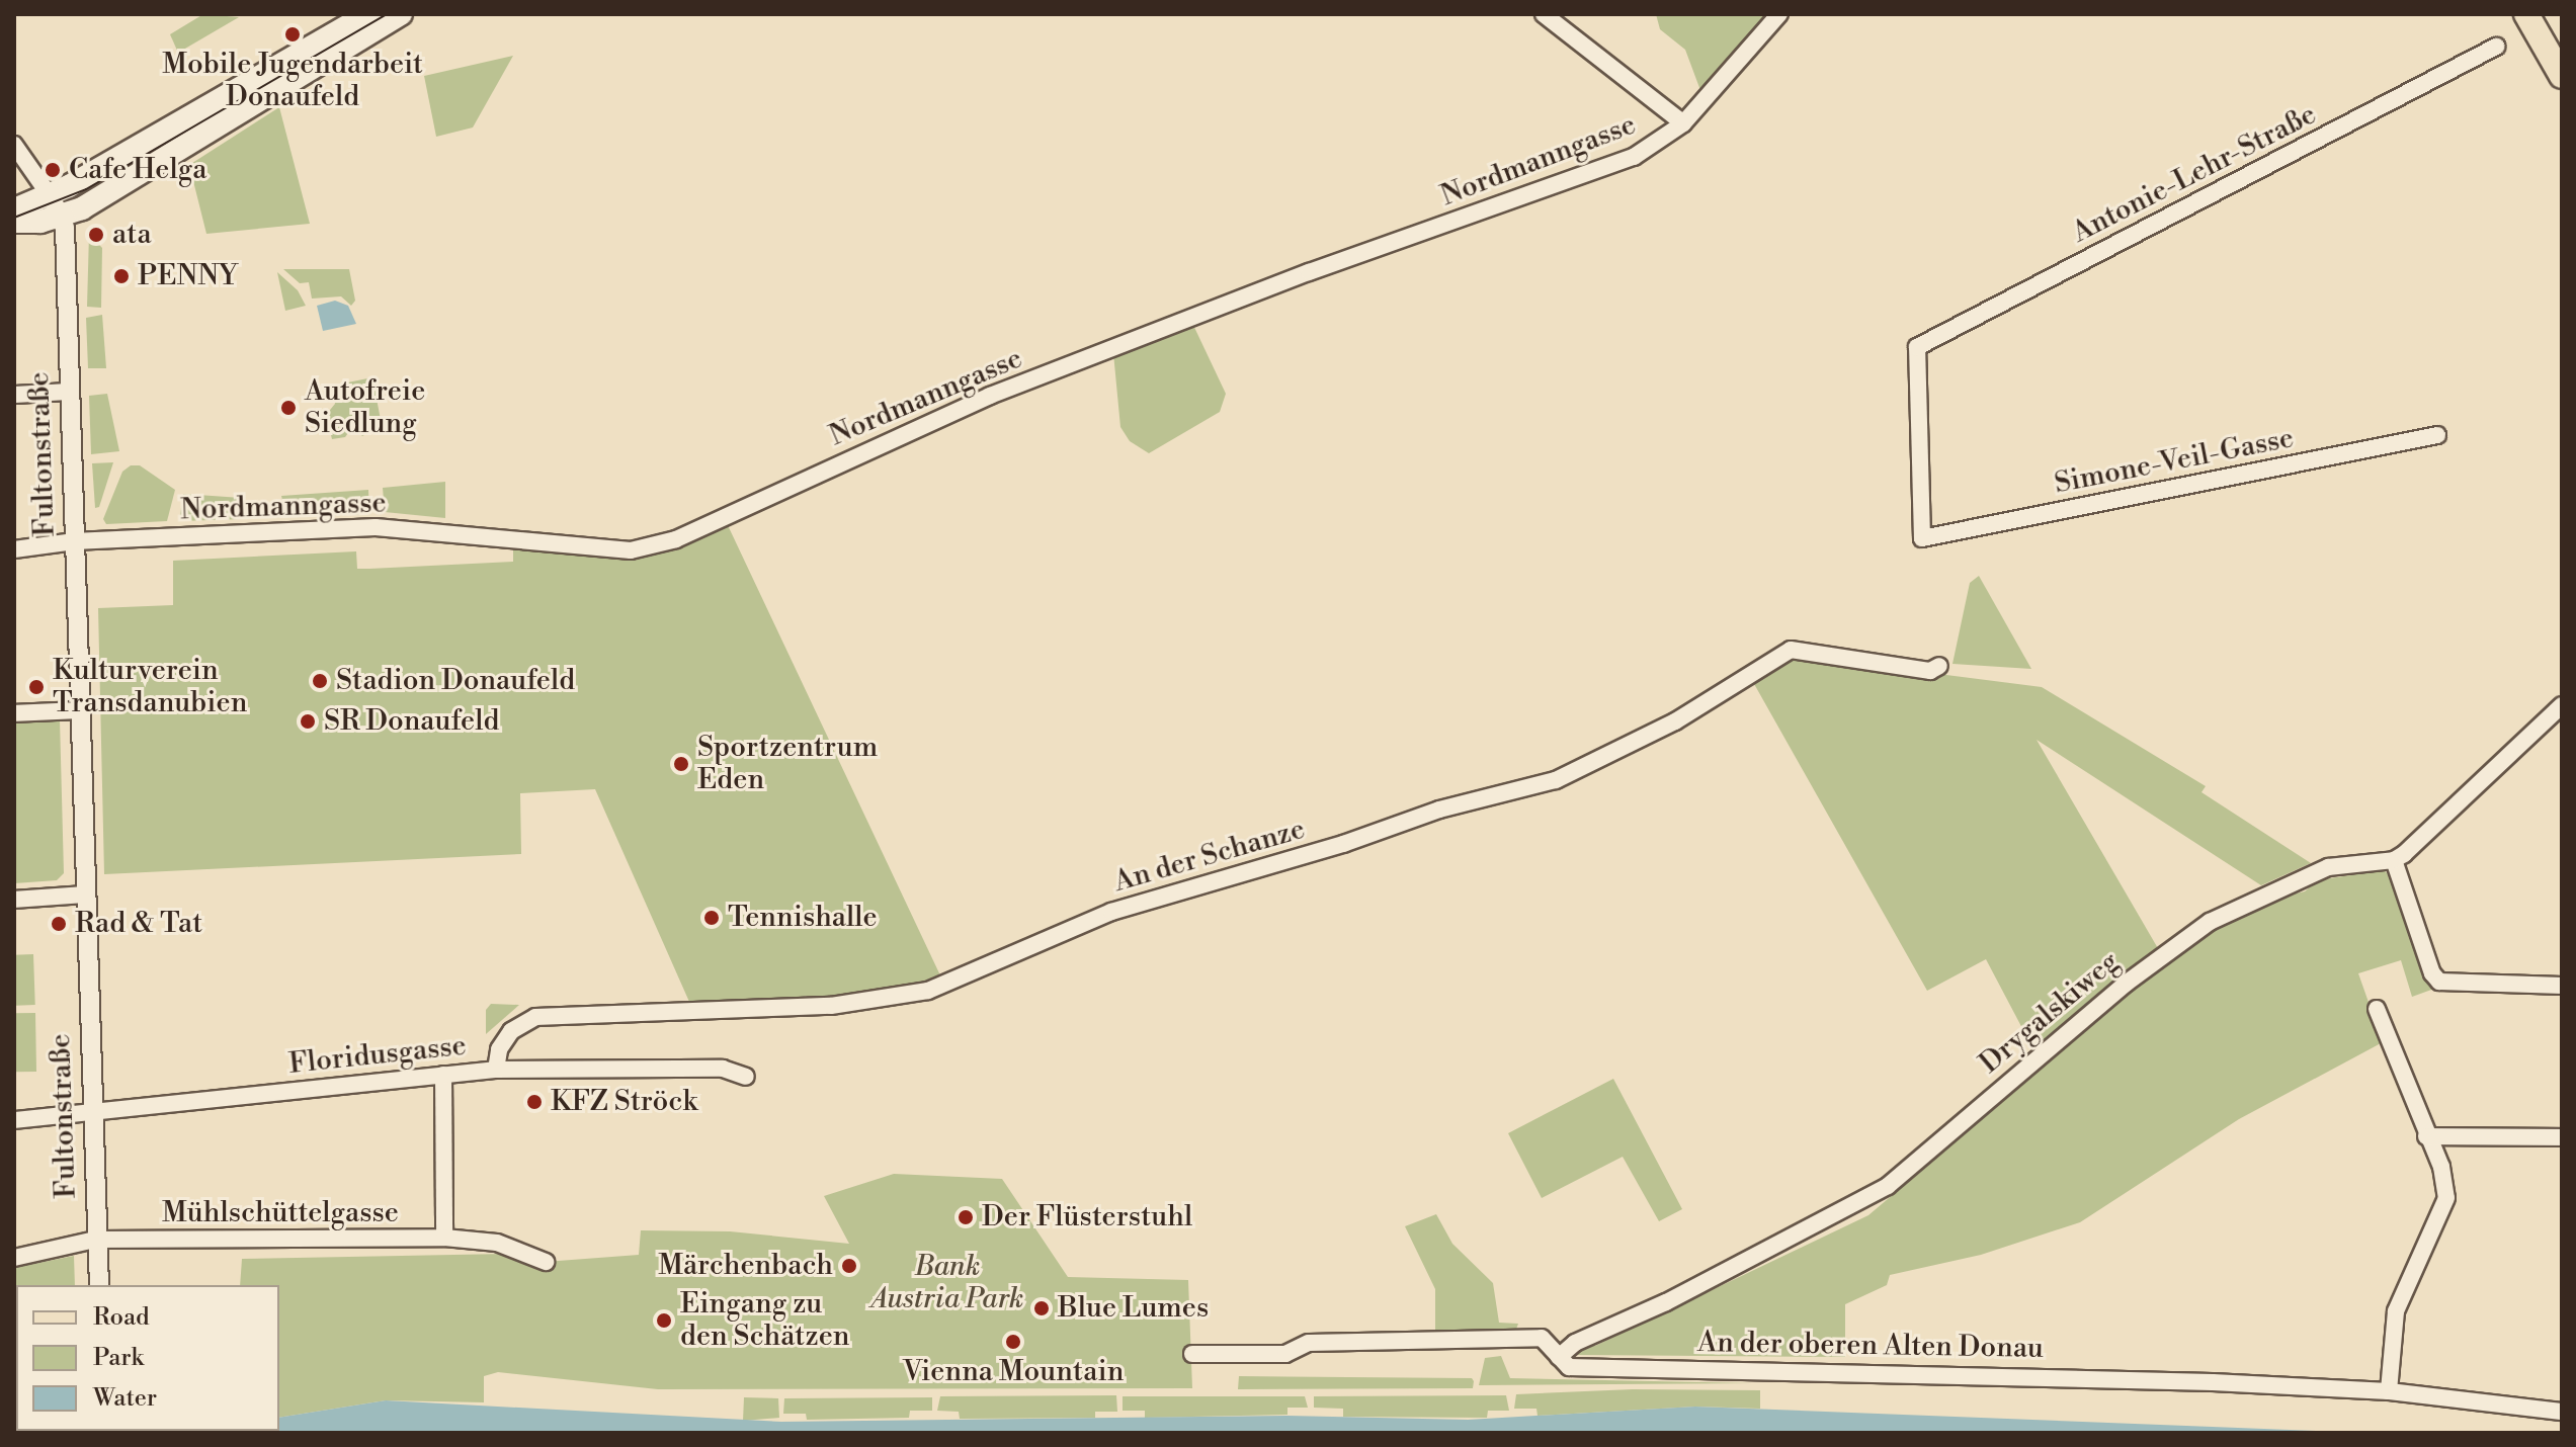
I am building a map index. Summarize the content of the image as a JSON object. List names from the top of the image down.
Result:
{
  "streets": {
    "street": [
      "Nordmanngasse",
      "Antonie-Lehr-Straße",
      "Fultonstraße",
      "Simone-Veil-Gasse",
      "An der Schanze",
      "Drygalskiweg",
      "Floridusgasse",
      "Mühlschüttelgasse",
      "An der oberen Alten Donau"
    ]
  },
  "crossings": [
    ["Nordmanngasse", "Fultonstraße"],
    ["Antonie-Lehr-Straße", "Simone-Veil-Gasse"],
    ["Fultonstraße", "Floridusgasse"],
    ["Fultonstraße", "Mühlschüttelgasse"],
    ["An der Schanze", "Floridusgasse"],
    ["Drygalskiweg", "An der oberen Alten Donau"]
  ],
  "parks": ["Bank Austria Park"],
  "places": [
    "Mobile Jugendarbeit Donaufeld",
    "Cafe Helga",
    "ata",
    "PENNY",
    "Autofreie Siedlung",
    "Stadion Donaufeld",
    "Kulturverein Transdanubien",
    "SR Donaufeld",
    "Sportzentrum Eden",
    "Tennishalle",
    "Rad & Tat",
    "KFZ Ströck",
    "Der Flüsterstuhl",
    "Märchenbach",
    "Blue Lumes",
    "Eingang zu den Schätzen",
    "Vienna Mountain"
  ],
  "legend": ["Road", "Park", "Water"]
}
